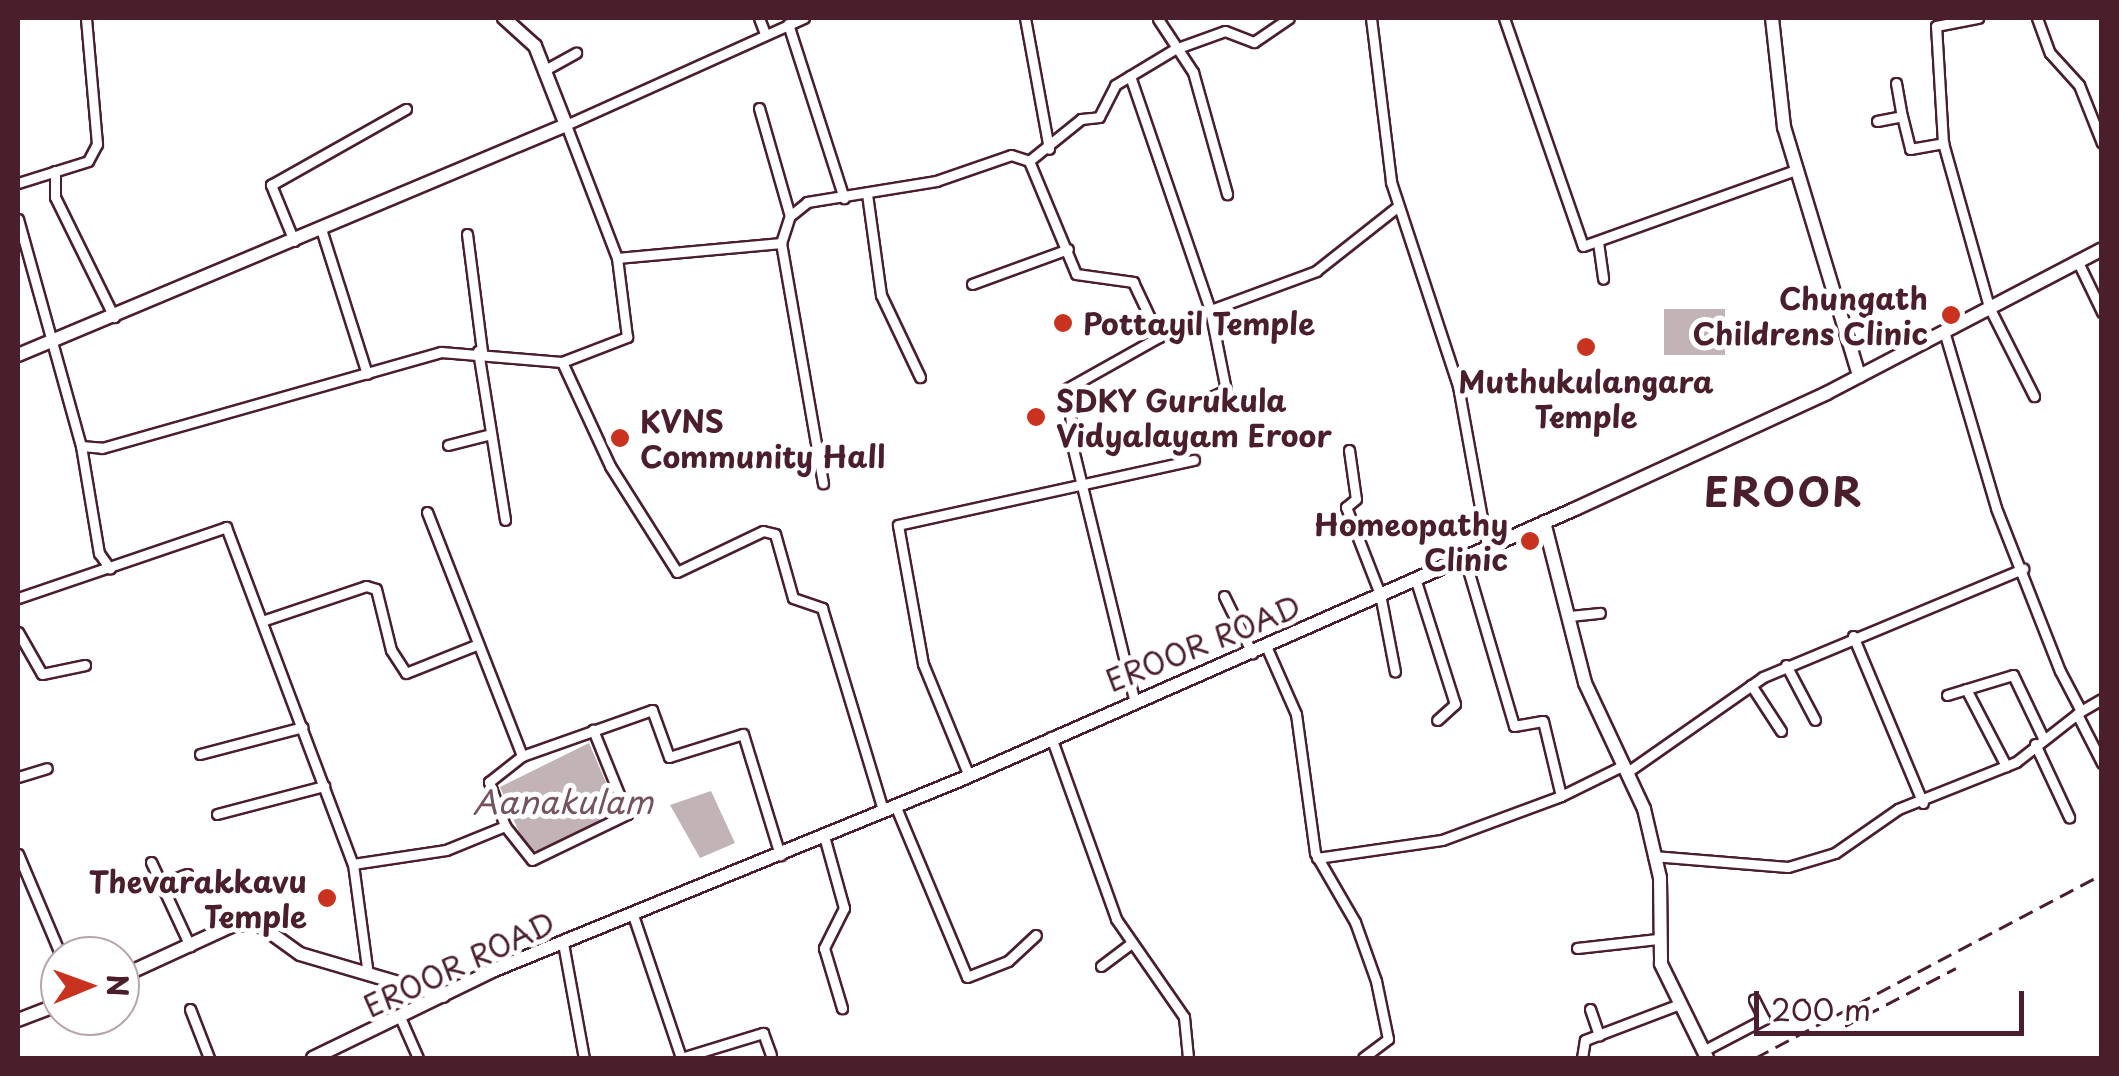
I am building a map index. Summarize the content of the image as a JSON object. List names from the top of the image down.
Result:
{
  "streets": {
    "main road": ["EROOR ROAD"]
  },
  "districts": ["EROOR"],
  "water": ["Aanakulam"],
  "places": [
    "Chungath Childrens Clinic",
    "Pottayil Temple",
    "Muthukulangara Temple",
    "SDKY Gurukula Vidyalayam Eroor",
    "KVNS Community Hall",
    "Homeopathy Clinic",
    "Thevarakkavu Temple"
  ],
  "scale_bar": "200 m",
  "north": "right"
}
